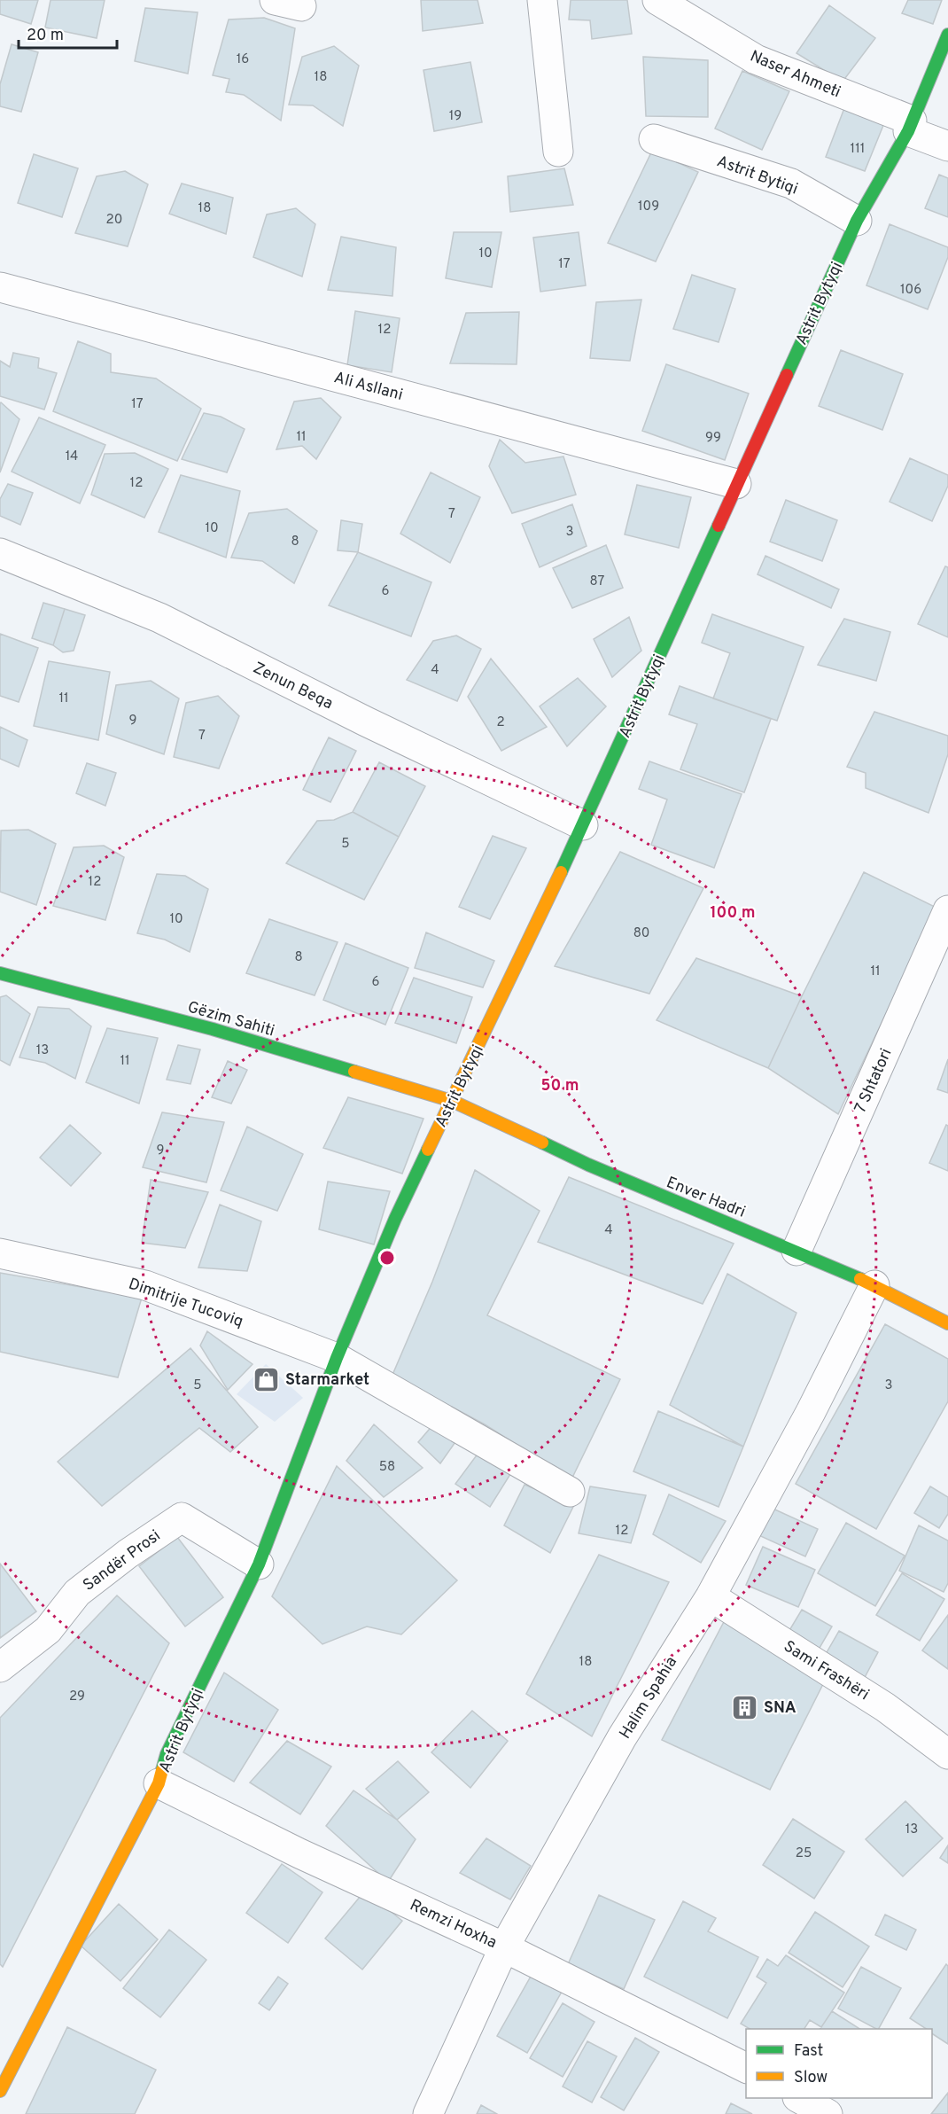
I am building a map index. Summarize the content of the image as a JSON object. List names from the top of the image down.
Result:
{
  "streets": {
    "street": [
      "Naser Ahmeti",
      "Astrit Bytiqi",
      "Astrit Bytyqi",
      "Ali Asllani",
      "Zenun Beqa",
      "Gëzim Sahiti",
      "7 Shtatori",
      "Enver Hadri",
      "Dimitrije Tucoviq",
      "Sandër Prosi",
      "Sami Frashëri",
      "Halim Spahia",
      "Remzi Hoxha"
    ]
  },
  "crossings": [
    ["Naser Ahmeti", "Astrit Bytyqi"],
    ["Astrit Bytiqi", "Astrit Bytyqi"],
    ["Astrit Bytyqi", "Ali Asllani"],
    ["Astrit Bytyqi", "Zenun Beqa"],
    ["Astrit Bytyqi", "Gëzim Sahiti"],
    ["Astrit Bytyqi", "Enver Hadri"],
    ["Astrit Bytyqi", "Dimitrije Tucoviq"],
    ["Astrit Bytyqi", "Sandër Prosi"],
    ["Astrit Bytyqi", "Remzi Hoxha"],
    ["Gëzim Sahiti", "Enver Hadri"],
    ["7 Shtatori", "Enver Hadri"],
    ["Enver Hadri", "Halim Spahia"],
    ["Sami Frashëri", "Halim Spahia"],
    ["Halim Spahia", "Remzi Hoxha"]
  ],
  "places": {
    "shop": ["Starmarket"],
    "building": ["SNA"]
  },
  "house_numbers": [
    "16",
    "18",
    "19",
    "111",
    "109",
    "18",
    "20",
    "10",
    "17",
    "106",
    "12",
    "17",
    "11",
    "99",
    "14",
    "12",
    "7",
    "10",
    "3",
    "8",
    "87",
    "6",
    "4",
    "11",
    "9",
    "2",
    "7",
    "5",
    "12",
    "10",
    "80",
    "8",
    "11",
    "6",
    "13",
    "11",
    "9",
    "4",
    "5",
    "3",
    "58",
    "12",
    "18",
    "29",
    "13",
    "25"
  ],
  "legend": ["Fast", "Slow"],
  "scale_bar": "20 m",
  "rings": ["100 m", "50 m"]
}
